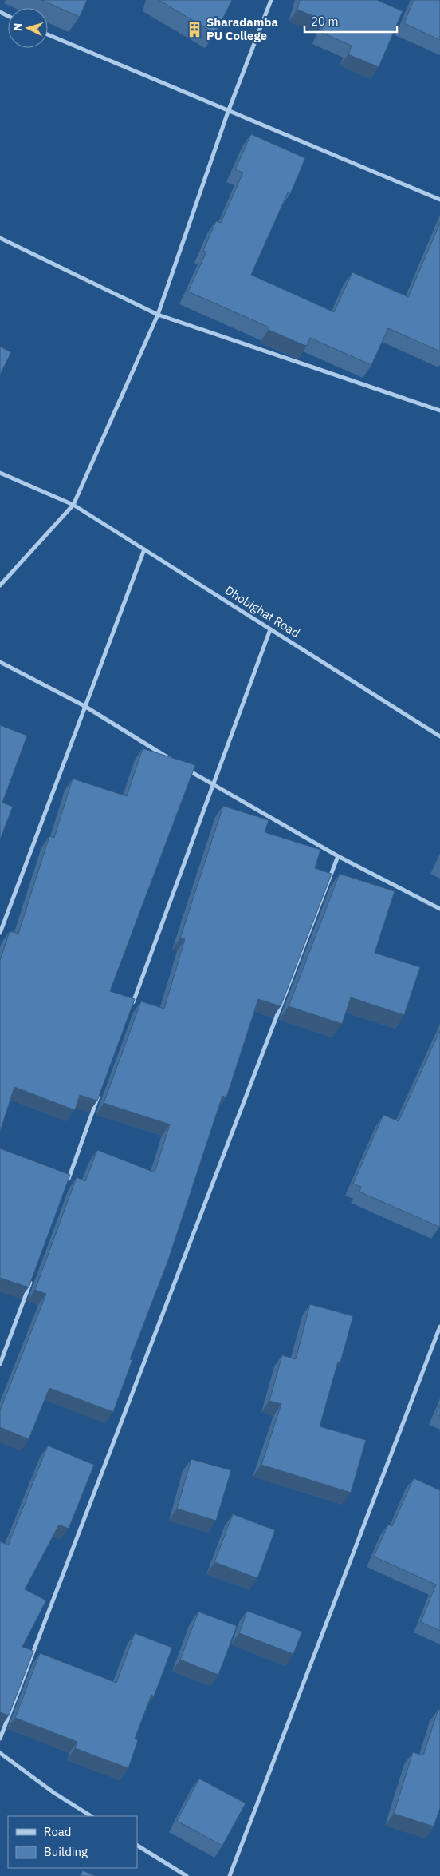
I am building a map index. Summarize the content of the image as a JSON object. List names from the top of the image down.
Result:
{
  "streets": {
    "street": ["Dhobighat Road"]
  },
  "places": {
    "building": ["Sharadamba PU College"]
  },
  "legend": ["Road", "Building"],
  "scale_bar": "20 m",
  "north": "left"
}
